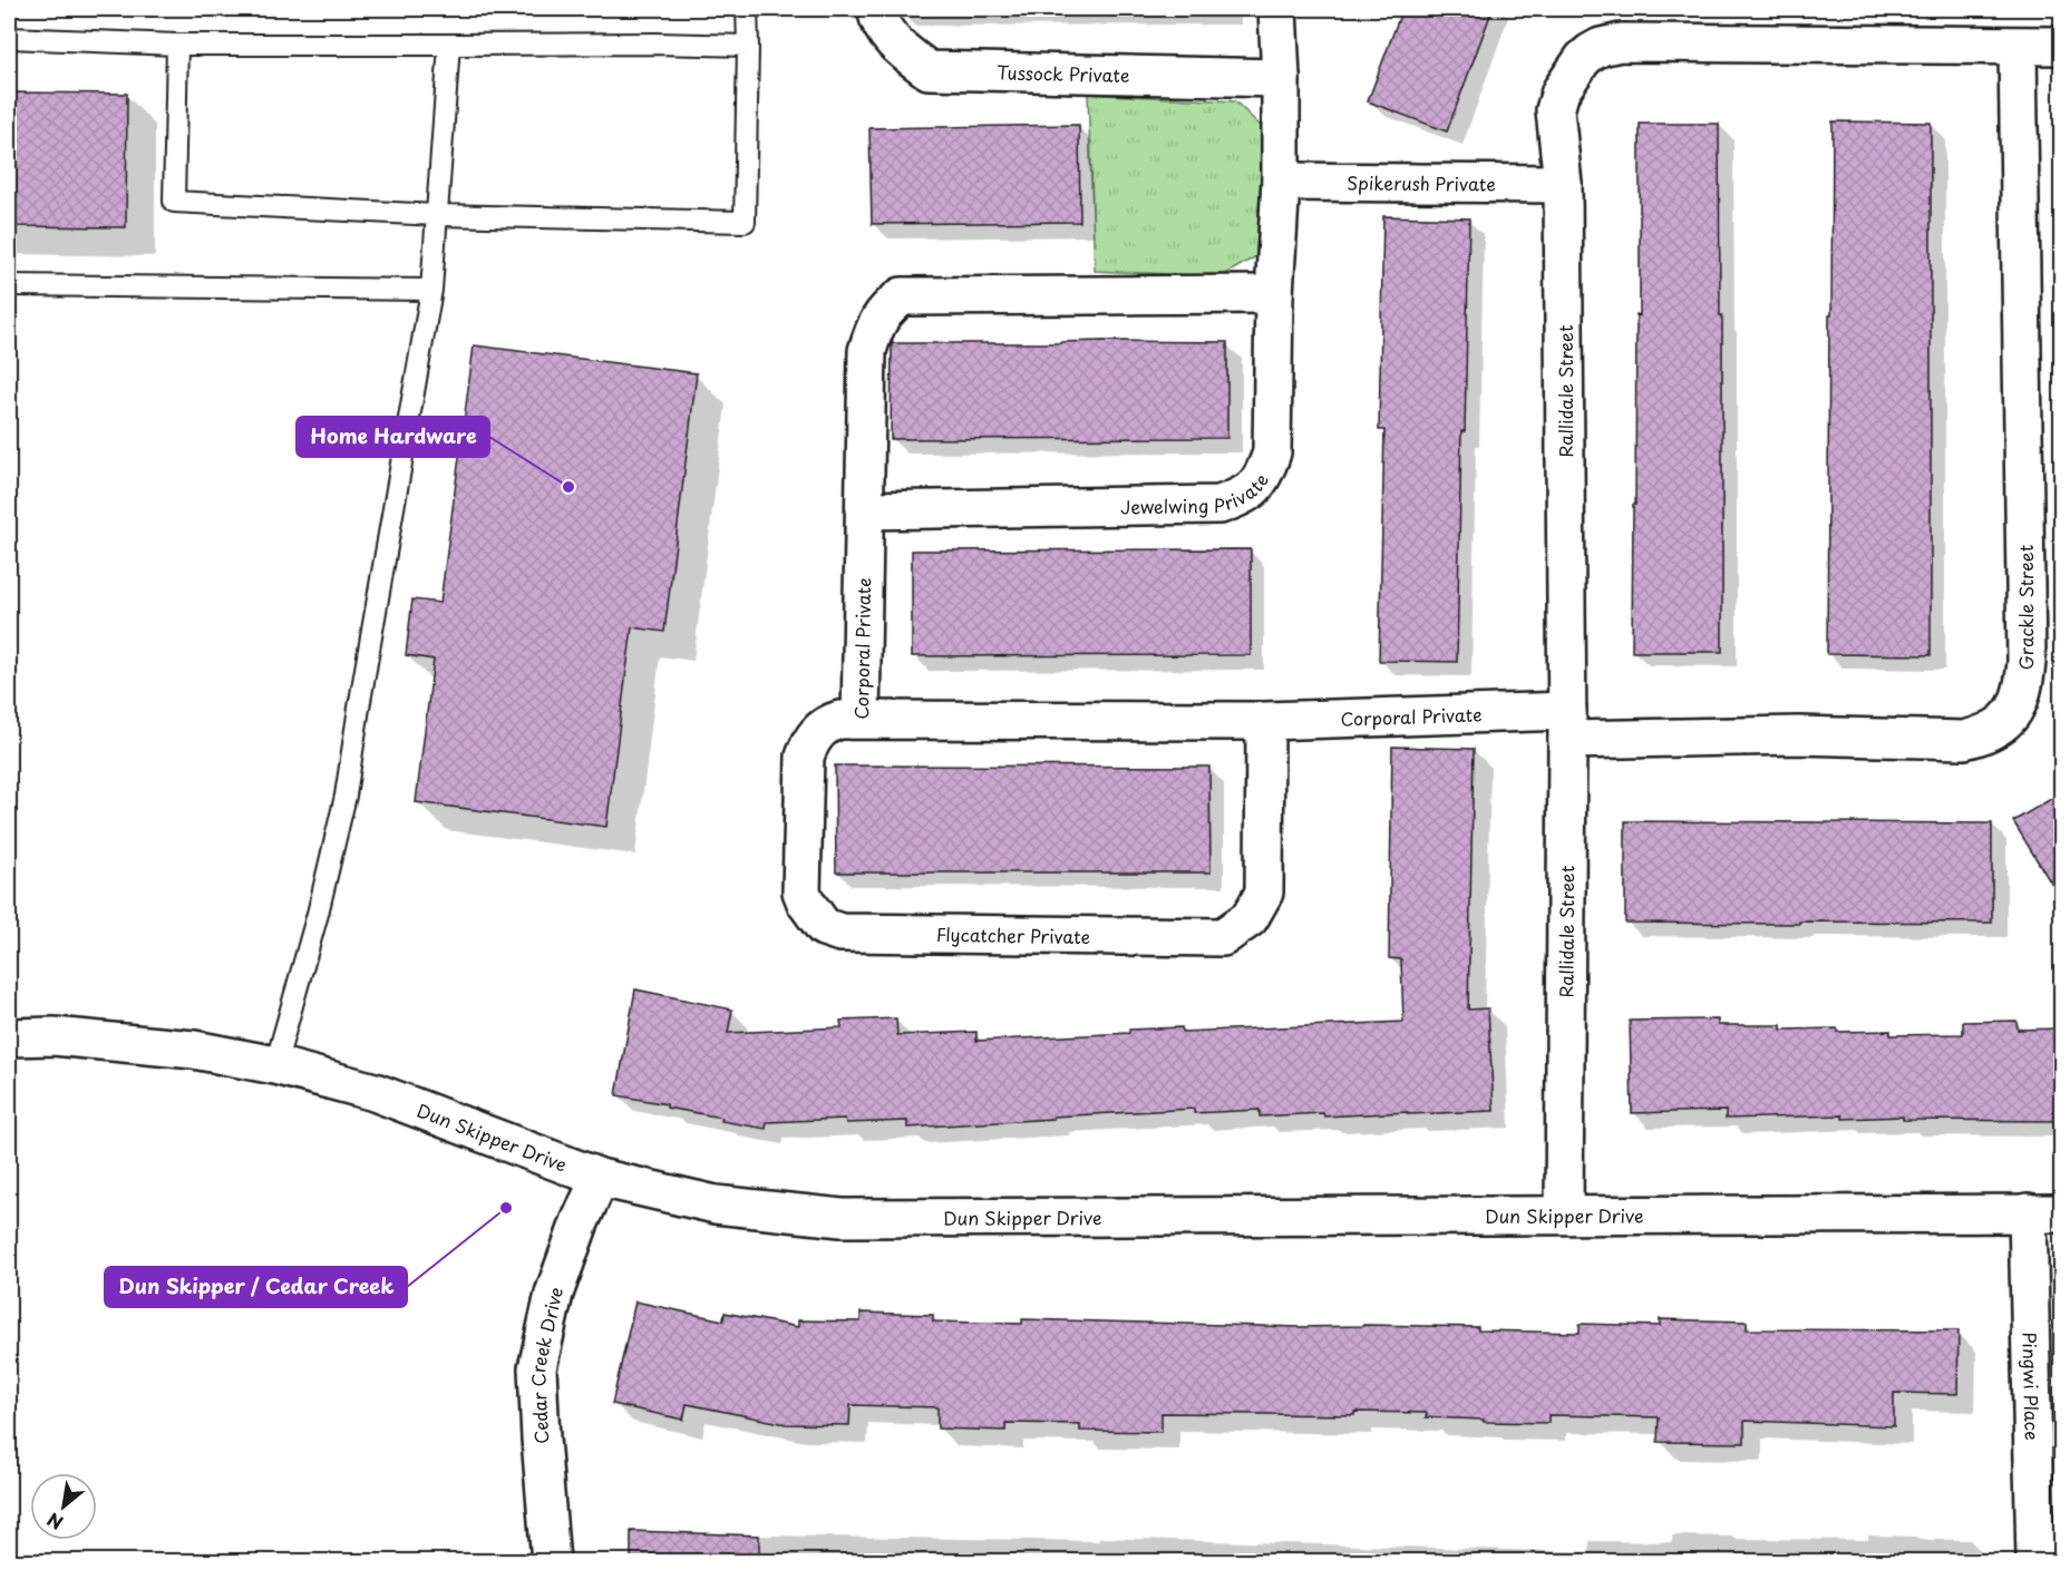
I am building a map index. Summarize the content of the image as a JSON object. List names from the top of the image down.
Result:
{
  "streets": {
    "street": [
      "Tussock Private",
      "Spikerush Private",
      "Rallidale Street",
      "Jewelwing Private",
      "Grackle Street",
      "Corporal Private",
      "Flycatcher Private",
      "Dun Skipper Drive",
      "Cedar Creek Drive",
      "Pingwi Place"
    ]
  },
  "crossings": [
    ["Spikerush Private", "Rallidale Street"],
    ["Spikerush Private", "Jewelwing Private"],
    ["Rallidale Street", "Grackle Street"],
    ["Rallidale Street", "Corporal Private"],
    ["Rallidale Street", "Dun Skipper Drive"],
    ["Jewelwing Private", "Corporal Private"],
    ["Grackle Street", "Corporal Private"],
    ["Corporal Private", "Flycatcher Private"],
    ["Dun Skipper Drive", "Cedar Creek Drive"],
    ["Dun Skipper Drive", "Pingwi Place"]
  ],
  "places": ["Home Hardware", "Dun Skipper / Cedar Creek"],
  "north": "bottom left"
}
